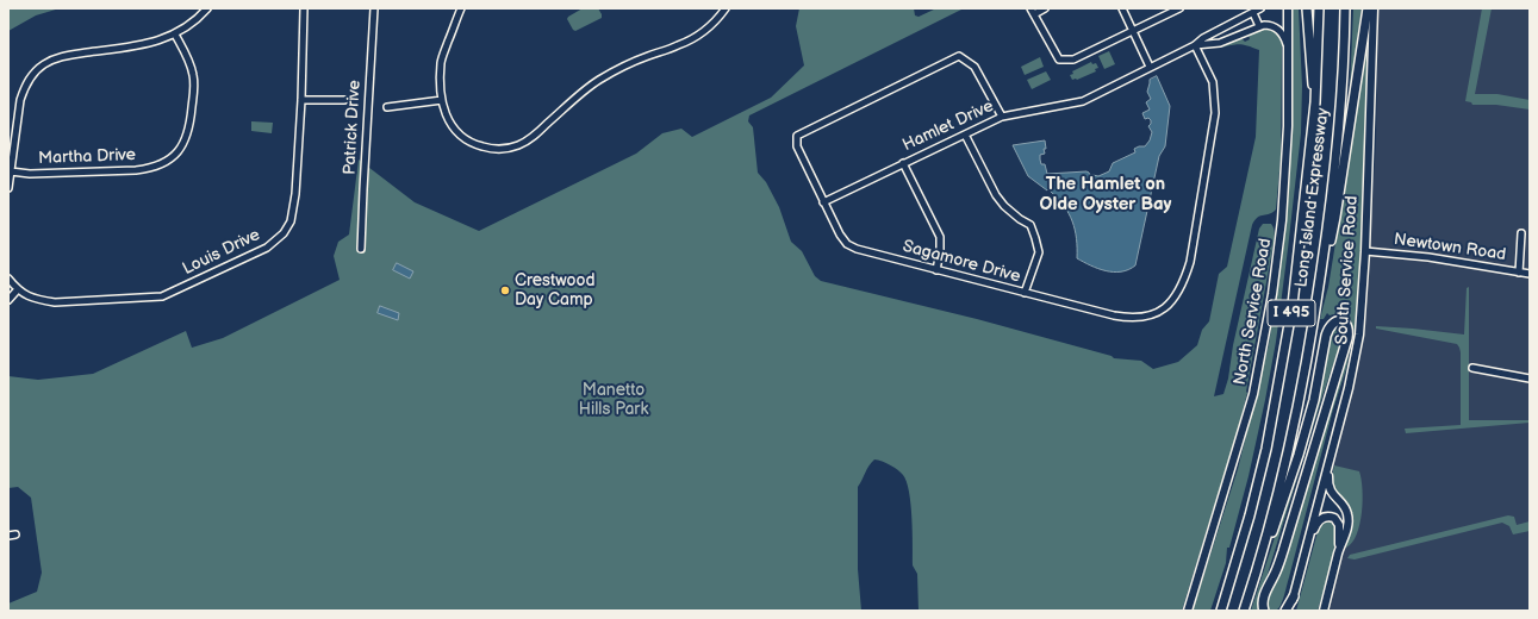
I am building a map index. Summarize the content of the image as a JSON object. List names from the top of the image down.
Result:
{
  "streets": {
    "highway": ["Long Island Expressway", "I 495"],
    "main road": ["South Service Road", "North Service Road"],
    "street": [
      "Hamlet Drive",
      "Patrick Drive",
      "Martha Drive",
      "Newtown Road",
      "Louis Drive",
      "Sagamore Drive"
    ]
  },
  "crossings": [
    ["Hamlet Drive", "Sagamore Drive"],
    ["Patrick Drive", "Louis Drive"],
    ["Newtown Road", "South Service Road"]
  ],
  "districts": ["The Hamlet on Olde Oyster Bay"],
  "parks": ["Manetto Hills Park"],
  "places": ["Crestwood Day Camp"]
}
